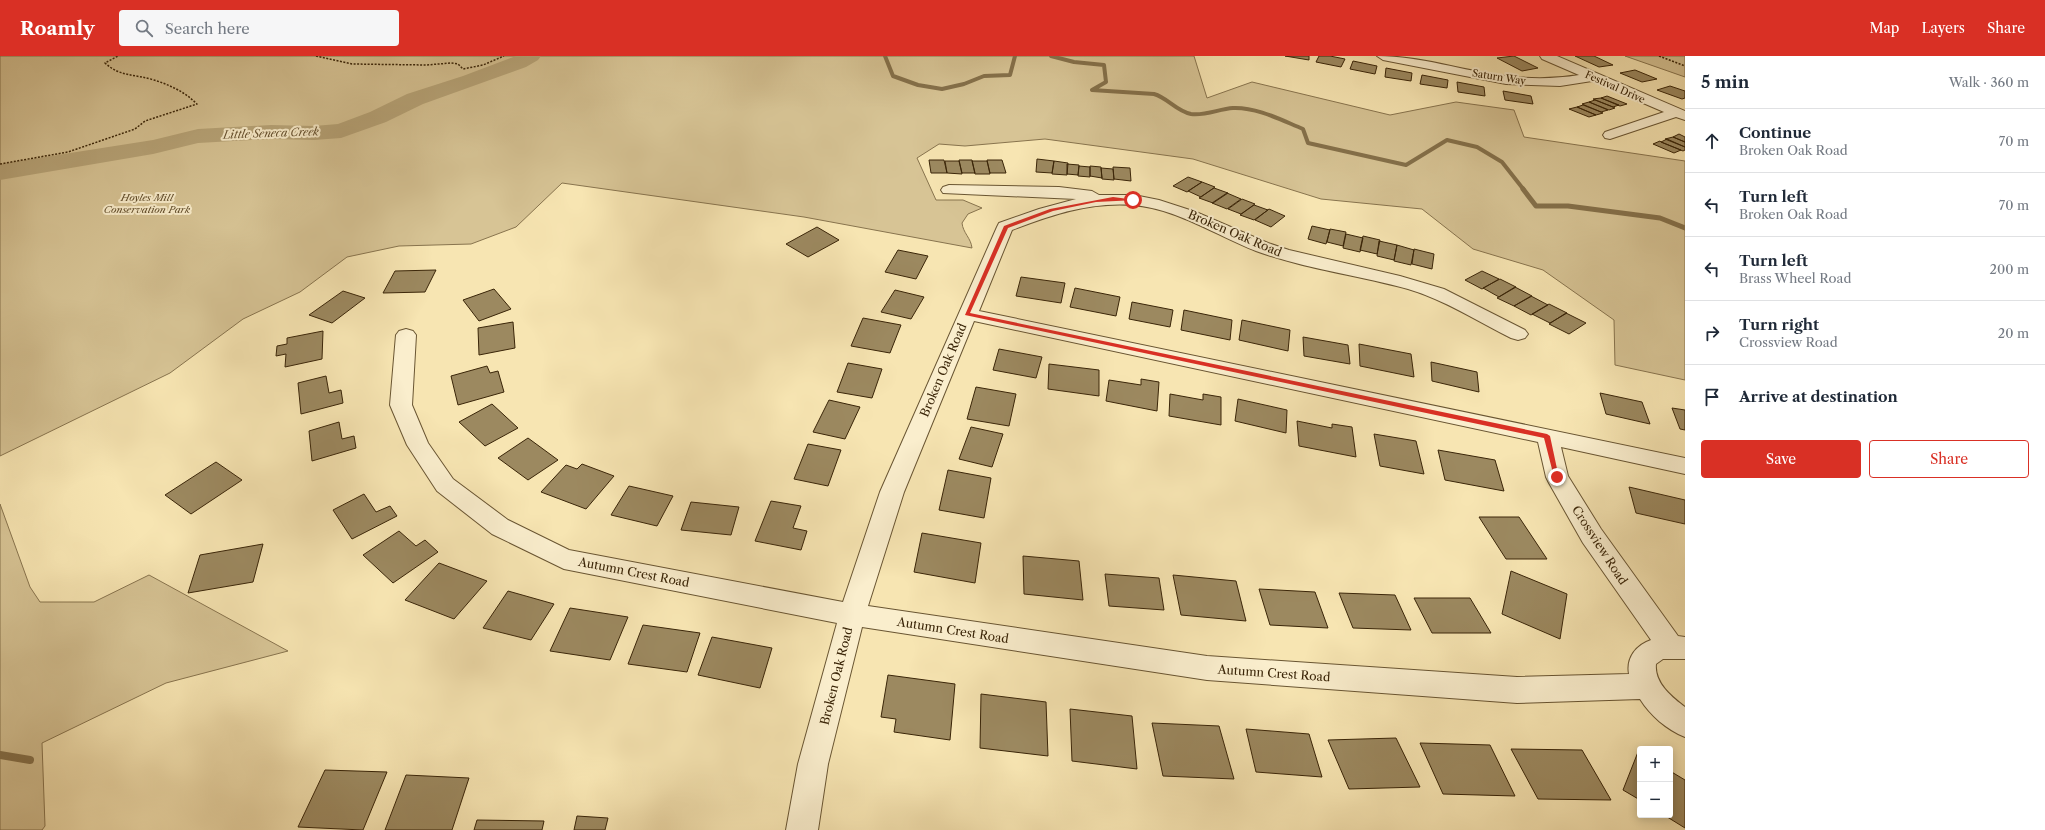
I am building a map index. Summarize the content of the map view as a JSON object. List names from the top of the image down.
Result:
{
  "streets": {
    "street": [
      "Saturn Way",
      "Festival Drive",
      "Broken Oak Road",
      "Crossview Road",
      "Autumn Crest Road"
    ]
  },
  "crossings": [
    ["Saturn Way", "Festival Drive"],
    ["Broken Oak Road", "Autumn Crest Road"]
  ],
  "water": ["Little Seneca Creek"],
  "parks": ["Hoyles Mill Conservation Park"],
  "page": {
    "header": "Roamly",
    "search": "Search here",
    "nav": ["Map", "Layers", "Share"],
    "heading": ["5 min", "Walk · 360 m"],
    "list": [
      ["Continue", "Broken Oak Road", "70 m"],
      ["Turn left", "Broken Oak Road", "70 m"],
      ["Turn left", "Brass Wheel Road", "200 m"],
      ["Turn right", "Crossview Road", "20 m"],
      "Arrive at destination"
    ],
    "buttons": ["Save", "Share"],
    "map_buttons": ["+", "−"]
  }
}
